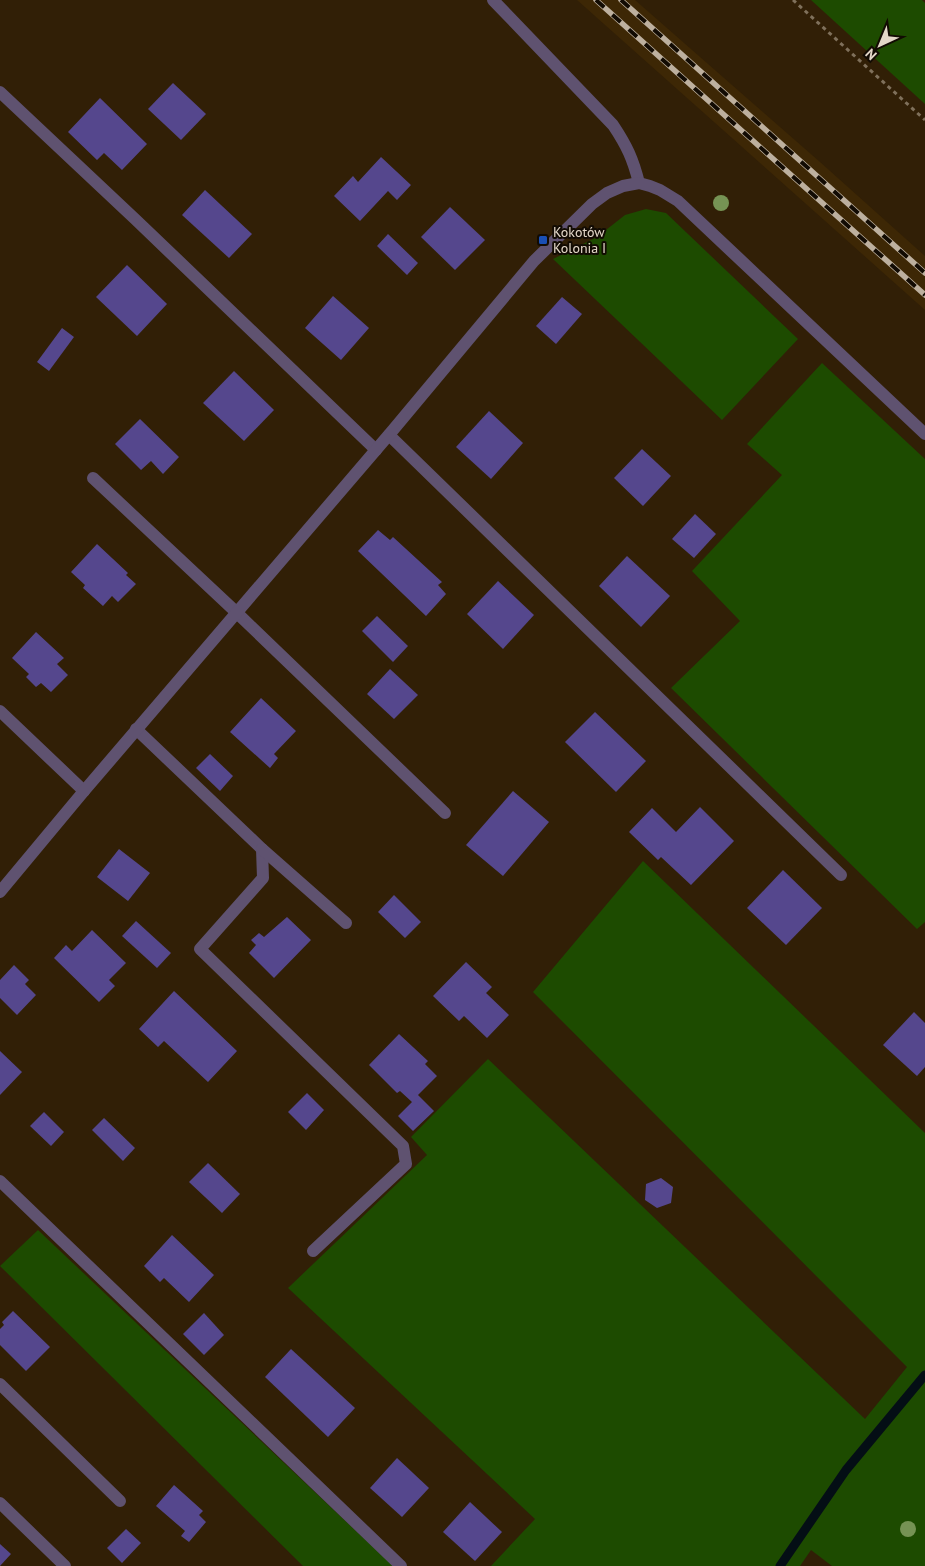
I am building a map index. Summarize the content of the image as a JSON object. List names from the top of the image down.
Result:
{
  "places": {
    "transit": ["Kokotów Kolonia I"]
  },
  "north": "bottom left"
}
